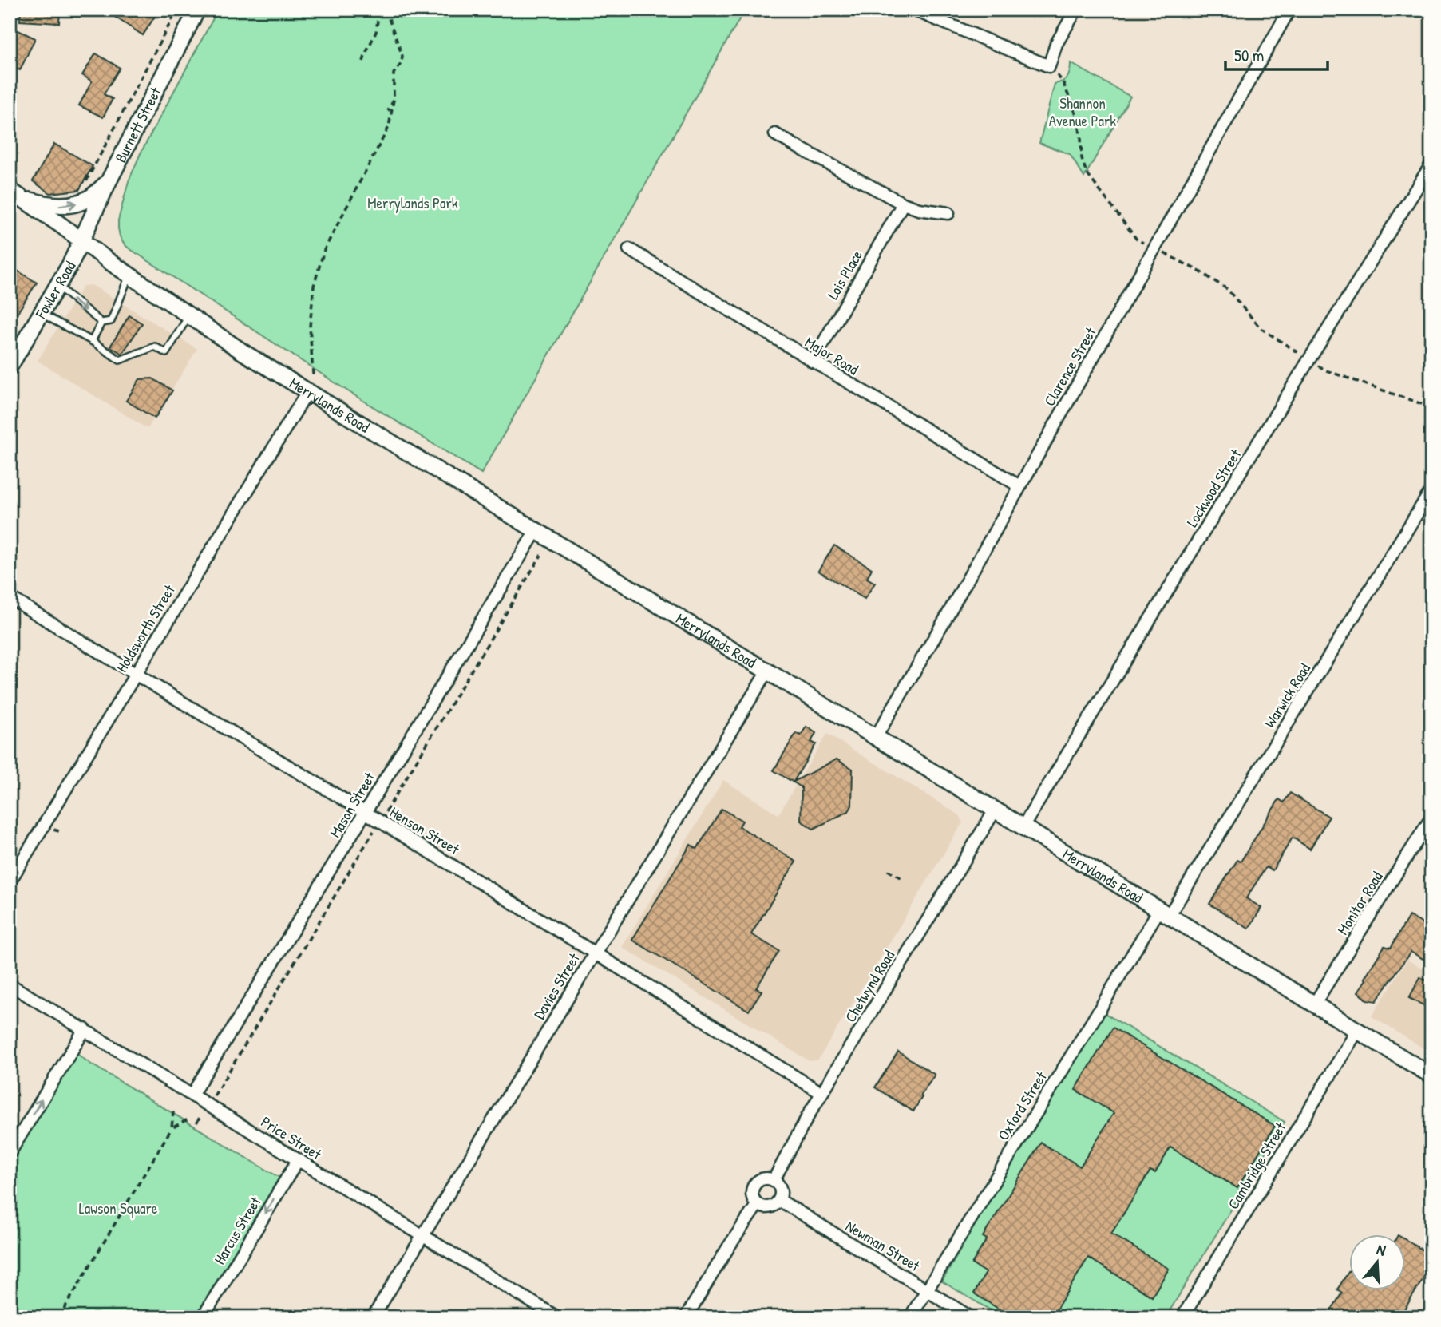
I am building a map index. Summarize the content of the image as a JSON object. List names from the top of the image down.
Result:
{
  "streets": {
    "main road": ["Burnett Street", "Fowler Road", "Merrylands Road"],
    "street": [
      "Lois Place",
      "Major Road",
      "Clarence Street",
      "Lockwood Street",
      "Holdsworth Street",
      "Warwick Road",
      "Mason Street",
      "Henson Street",
      "Monitor Road",
      "Davies Street",
      "Chetwynd Road",
      "Oxford Street",
      "Price Street",
      "Cambridge Street",
      "Harcus Street",
      "Newman Street"
    ]
  },
  "crossings": [
    ["Burnett Street", "Fowler Road"],
    ["Burnett Street", "Merrylands Road"],
    ["Lois Place", "Major Road"],
    ["Fowler Road", "Merrylands Road"],
    ["Major Road", "Clarence Street"],
    ["Clarence Street", "Merrylands Road"],
    ["Merrylands Road", "Lockwood Street"],
    ["Merrylands Road", "Holdsworth Street"],
    ["Merrylands Road", "Warwick Road"],
    ["Merrylands Road", "Mason Street"],
    ["Merrylands Road", "Monitor Road"],
    ["Merrylands Road", "Davies Street"],
    ["Merrylands Road", "Chetwynd Road"],
    ["Merrylands Road", "Oxford Street"],
    ["Merrylands Road", "Cambridge Street"],
    ["Holdsworth Street", "Henson Street"],
    ["Warwick Road", "Oxford Street"],
    ["Mason Street", "Henson Street"],
    ["Mason Street", "Price Street"],
    ["Henson Street", "Davies Street"],
    ["Henson Street", "Chetwynd Road"],
    ["Davies Street", "Price Street"],
    ["Chetwynd Road", "Newman Street"],
    ["Oxford Street", "Newman Street"],
    ["Price Street", "Harcus Street"]
  ],
  "one_way": ["Harcus Street"],
  "parks": ["Shannon Avenue Park", "Merrylands Park", "Lawson Square"],
  "scale_bar": "50 m",
  "north": "top"
}
